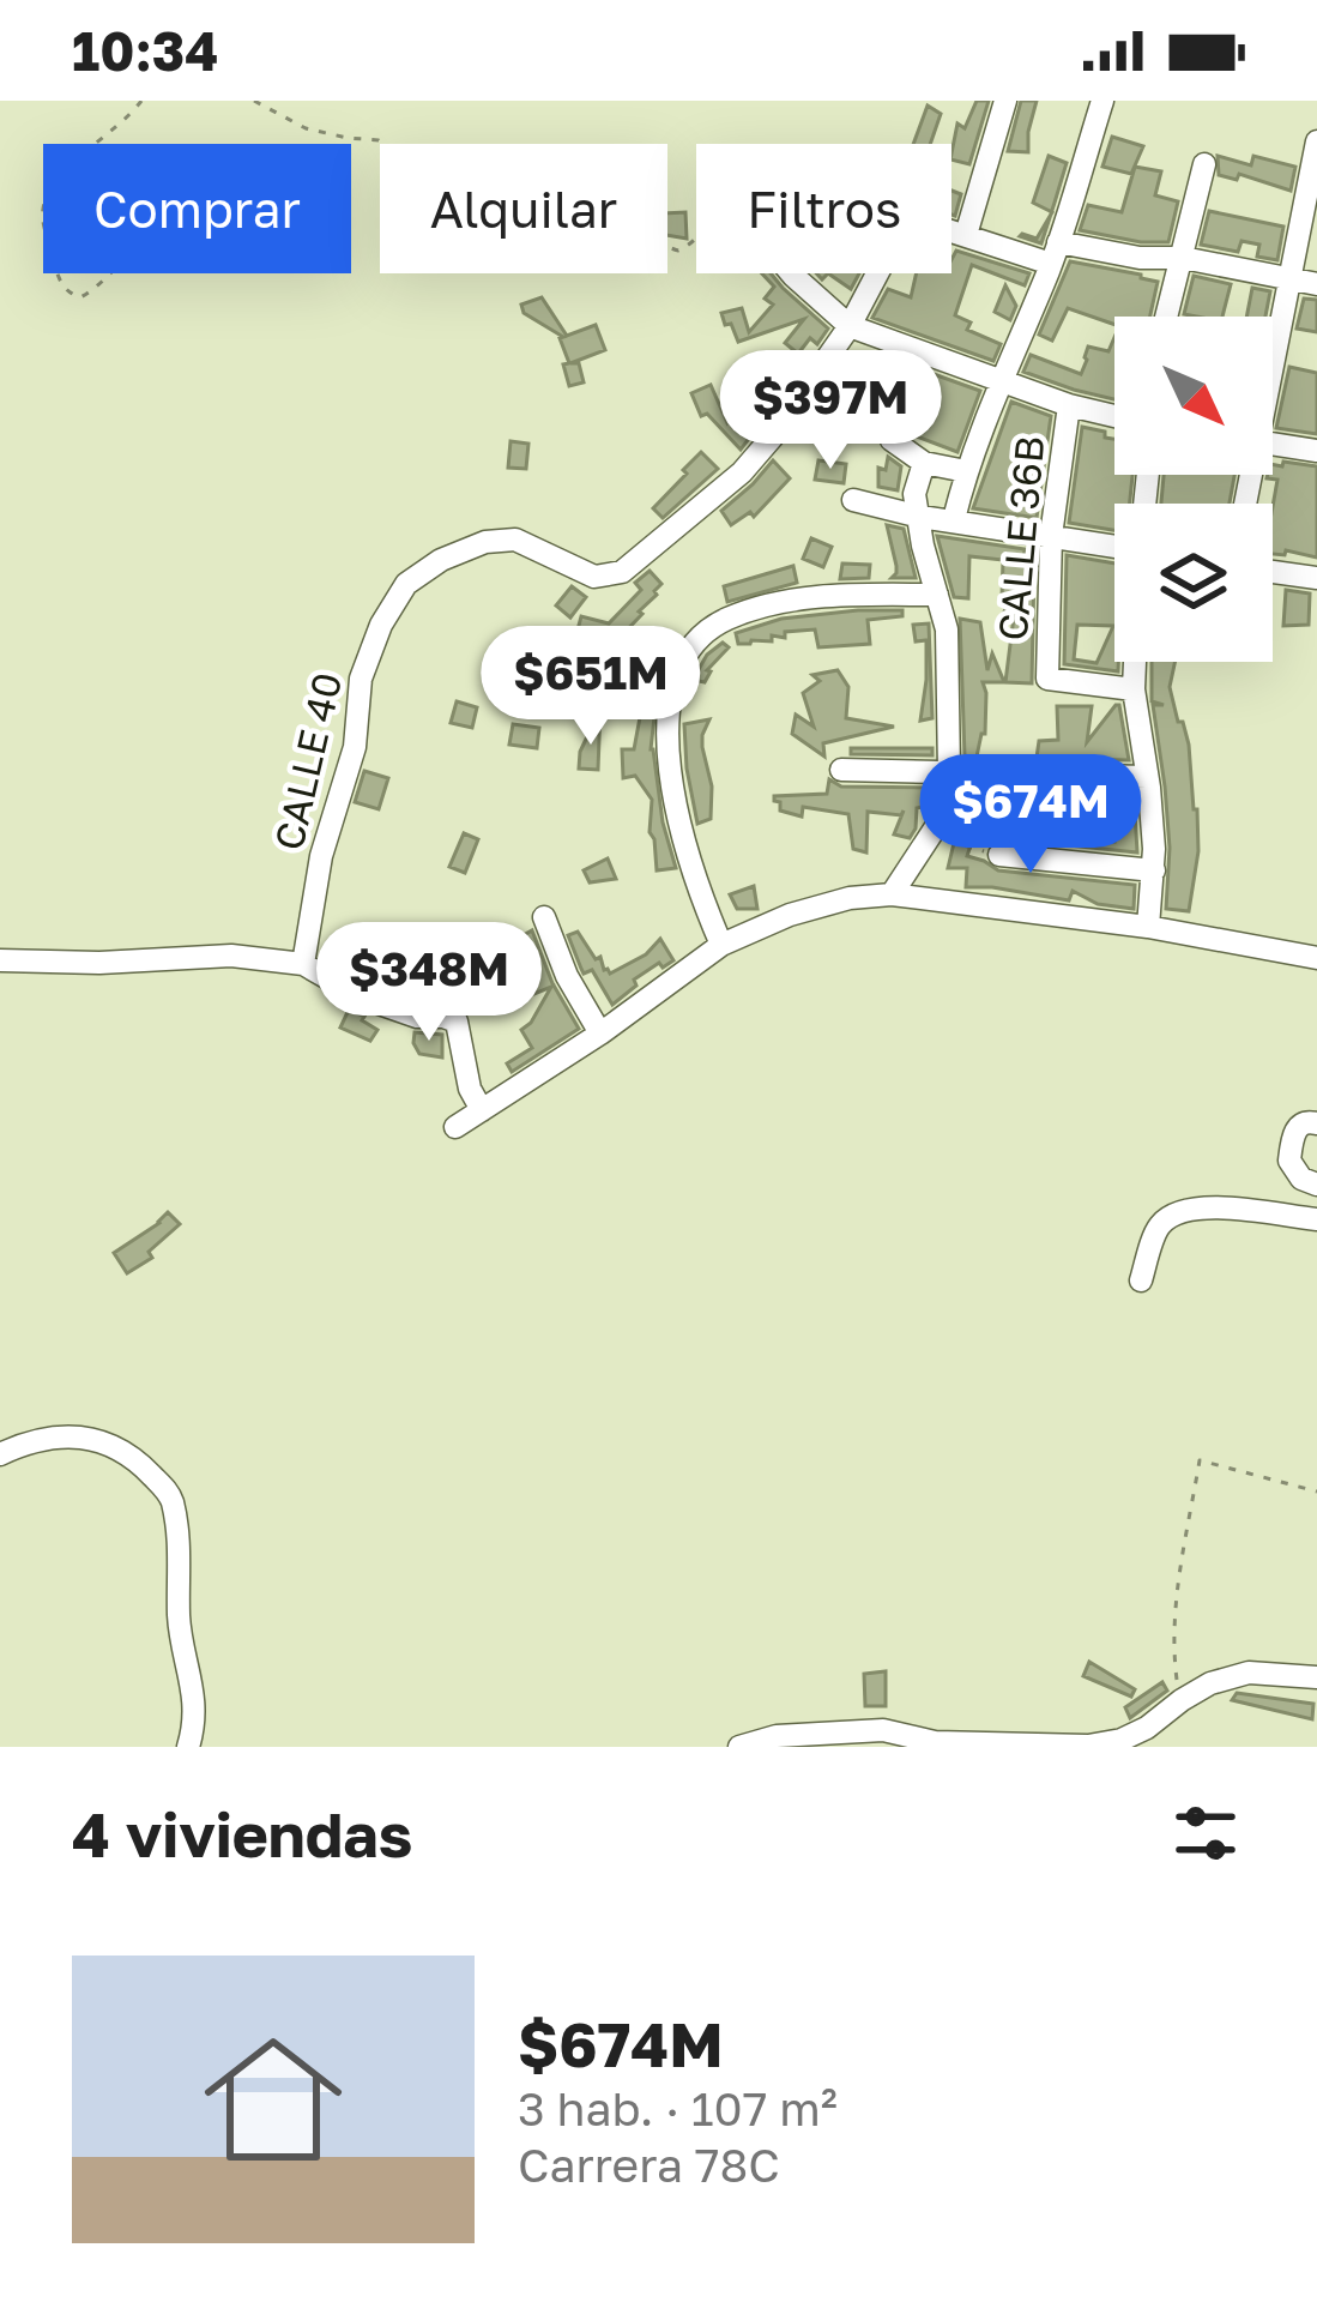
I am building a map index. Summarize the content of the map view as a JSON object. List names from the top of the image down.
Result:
{
  "streets": {
    "street": ["CALLE 36B", "CALLE 40"]
  },
  "north": "bottom right",
  "page": {
    "status": "10:34",
    "chip": ["Comprar", "Alquilar", "Filtros"],
    "price": [
      "$397M",
      "$651M",
      "$674M",
      "$348M"
    ],
    "heading": "4 viviendas",
    "list": [
      {
        "name": "$674M",
        "note": "3 hab. · 107 m² · Carrera 78C"
      }
    ]
  }
}
